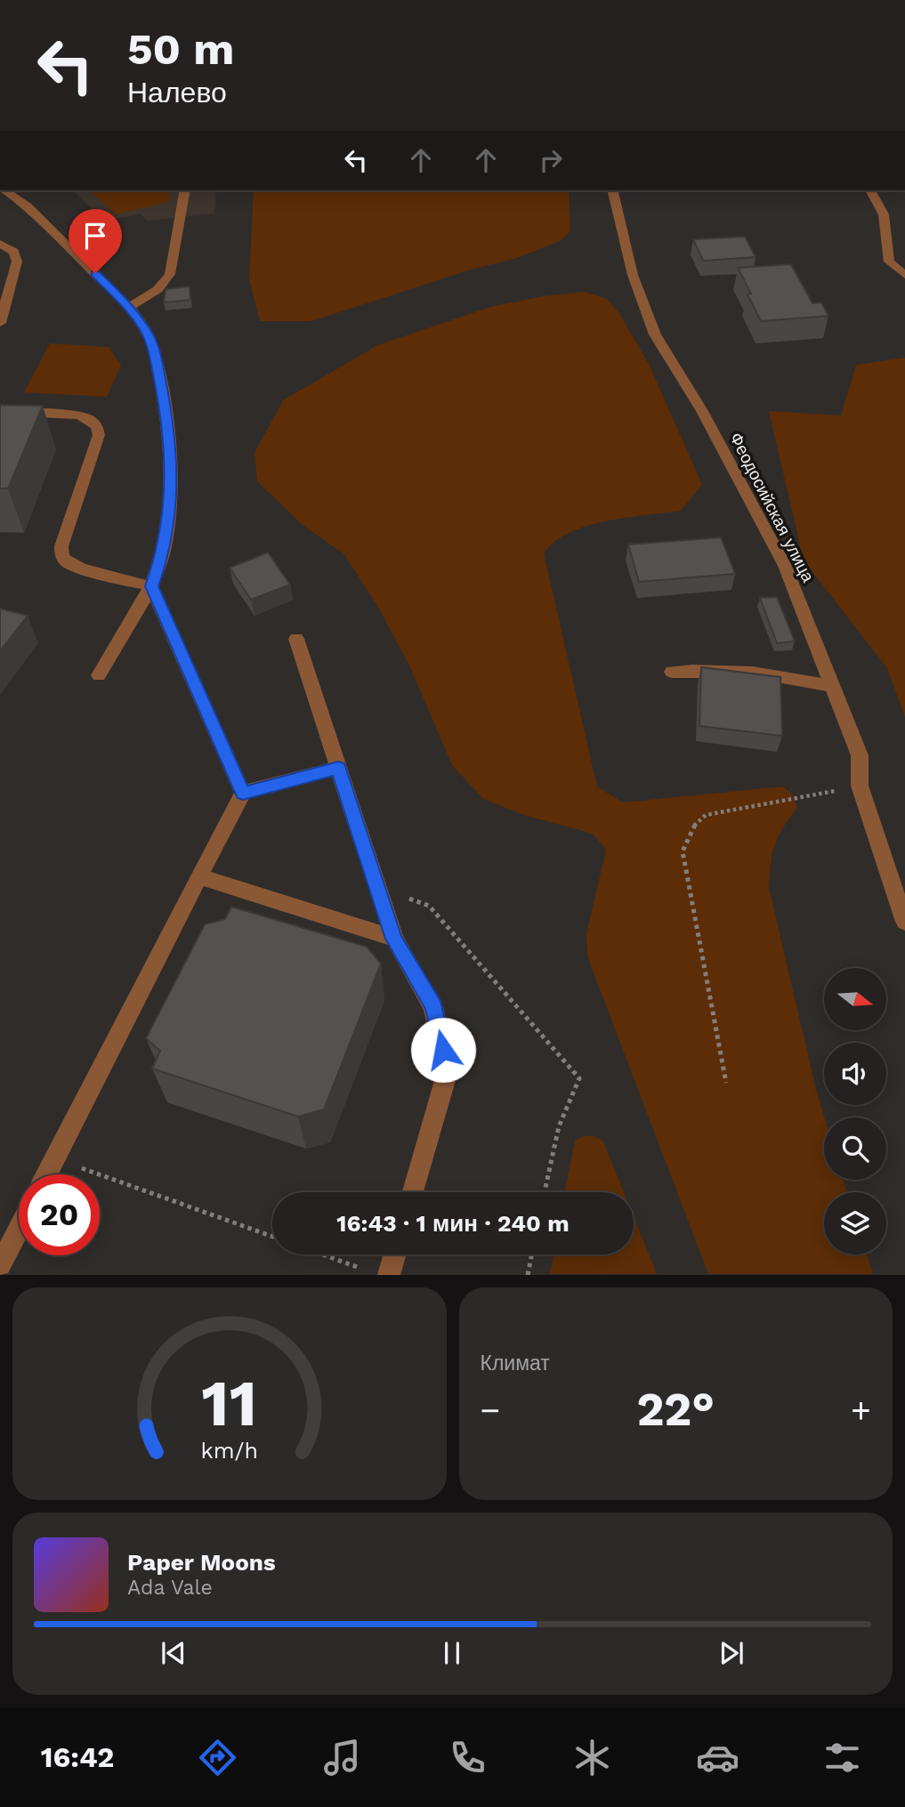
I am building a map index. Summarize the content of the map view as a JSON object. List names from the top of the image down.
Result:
{
  "streets": {
    "street": ["Феодосийская улица"]
  },
  "north": "right",
  "page": {
    "turn": ["50 m", "Налево"],
    "limit": "20",
    "trip": "16:43 · 1 мин · 240 m",
    "tile": "Климат",
    "heat": ["−", "22°", "+"],
    "song": ["Paper Moons", "Ada Vale"],
    "tabs": "16:42",
    "gauge": ["11", "km/h"]
  }
}
